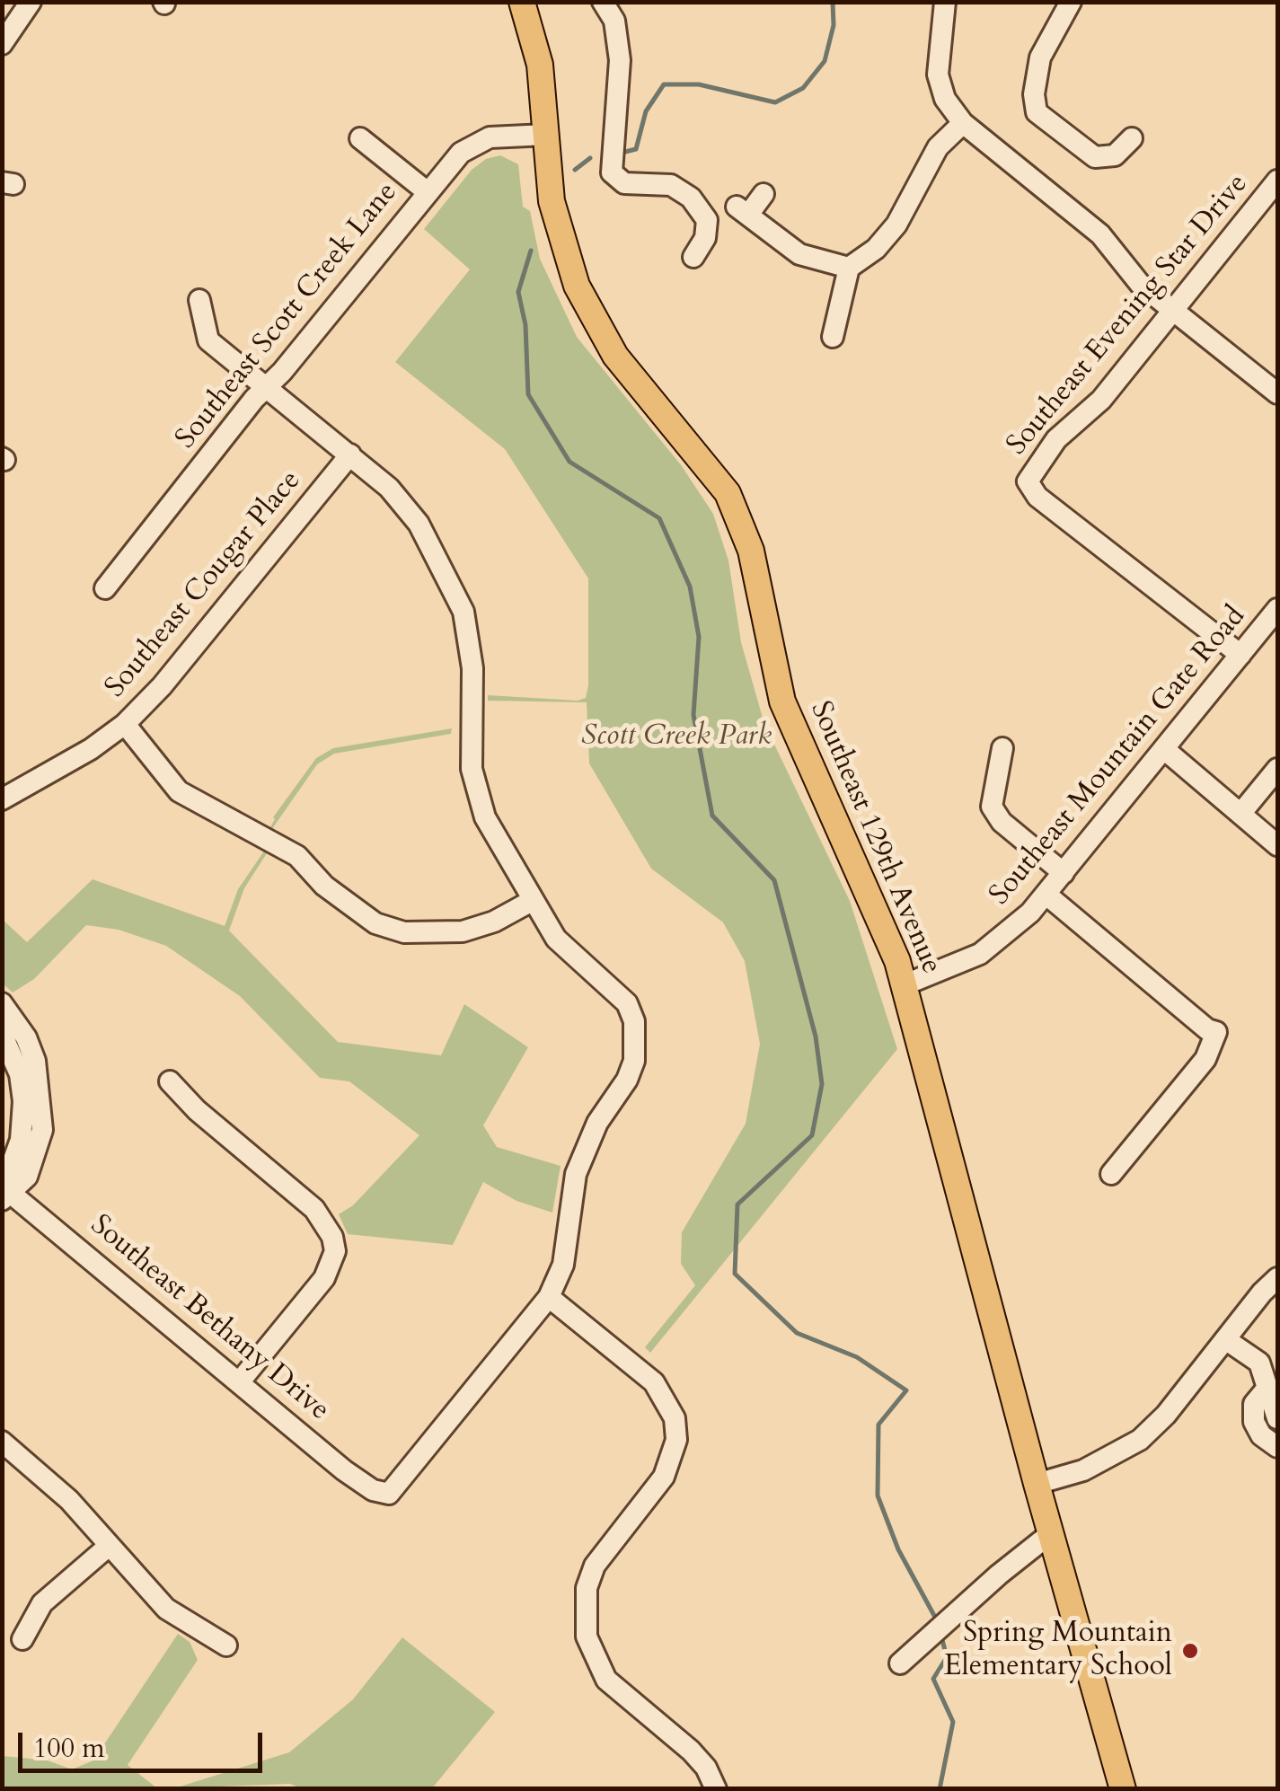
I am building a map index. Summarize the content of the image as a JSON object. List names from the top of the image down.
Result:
{
  "streets": {
    "main road": ["Southeast 129th Avenue"],
    "street": [
      "Southeast Evening Star Drive",
      "Southeast Scott Creek Lane",
      "Southeast Cougar Place",
      "Southeast Mountain Gate Road",
      "Southeast Bethany Drive"
    ]
  },
  "crossings": [
    ["Southeast Evening Star Drive", "Southeast Mountain Gate Road"],
    ["Southeast Scott Creek Lane", "Southeast 129th Avenue"],
    ["Southeast Mountain Gate Road", "Southeast 129th Avenue"]
  ],
  "parks": ["Scott Creek Park"],
  "places": ["Spring Mountain Elementary School"],
  "scale_bar": "100 m"
}
